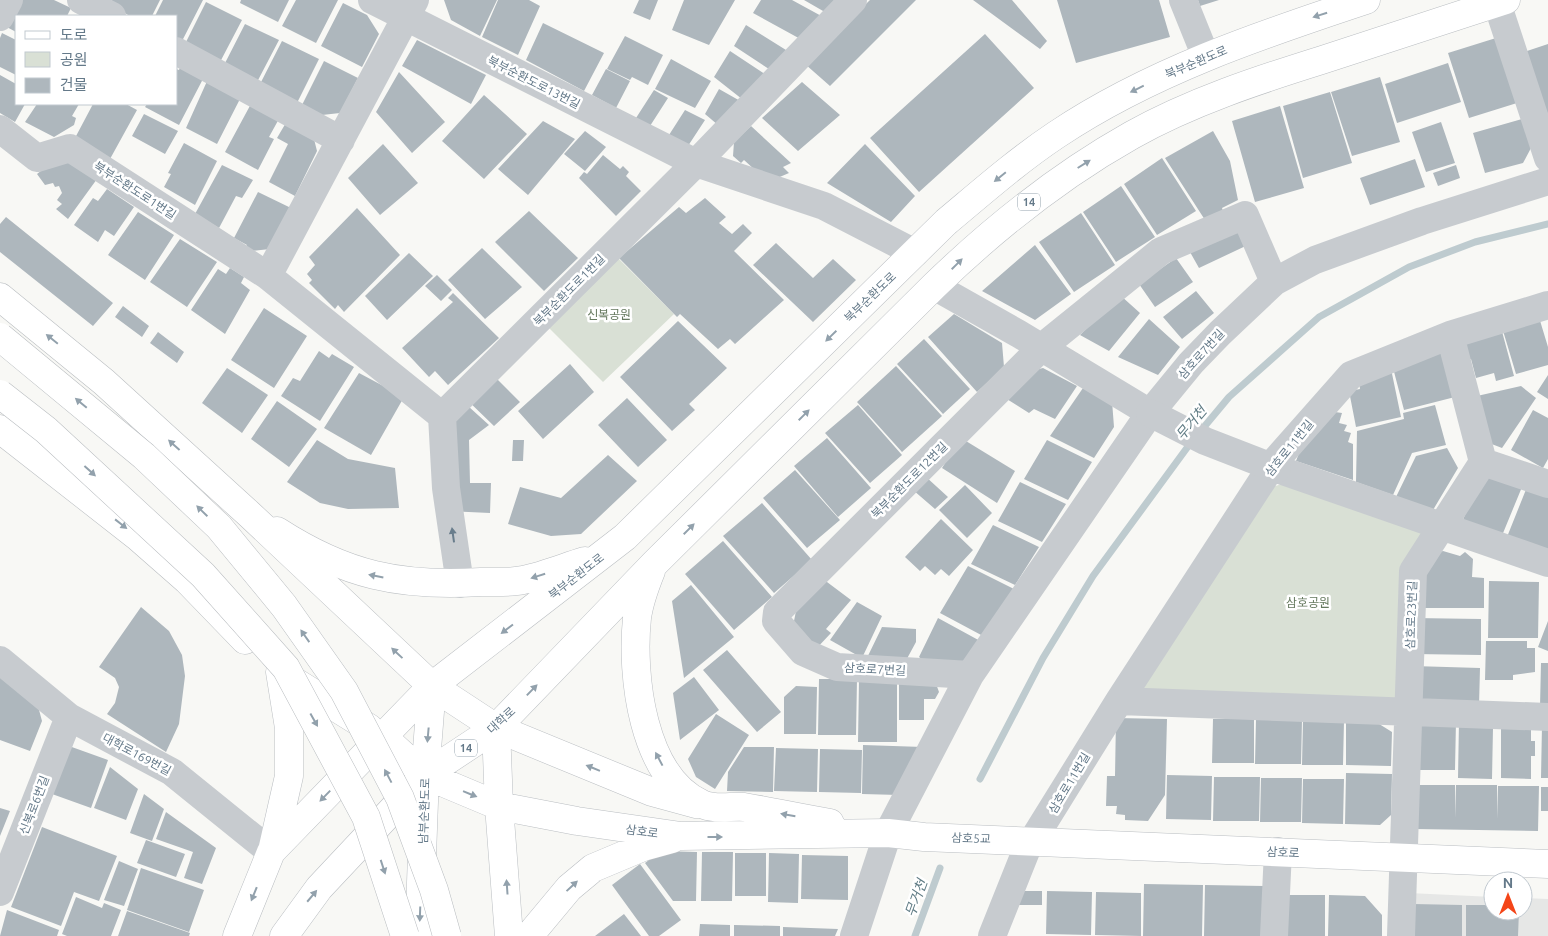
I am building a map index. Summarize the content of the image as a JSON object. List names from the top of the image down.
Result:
{
  "streets": {
    "main road": [
      "북부순환도로",
      "14",
      "대학로",
      "남부순환도로",
      "삼호로",
      "삼호5교"
    ],
    "street": [
      "북부순환도로13번길",
      "북부순환도로1번길",
      "삼호로7번길",
      "삼호로11번길",
      "북부순환도로12번길",
      "삼호로23번길",
      "대학로169번길",
      "신복로6번길"
    ]
  },
  "crossings": [
    ["북부순환도로", "북부순환도로13번길"],
    ["북부순환도로", "남부순환도로"],
    ["북부순환도로13번길", "북부순환도로1번길"],
    ["14", "대학로"],
    ["삼호로7번길", "북부순환도로12번길"],
    ["삼호로7번길", "삼호로"],
    ["삼호로11번길", "삼호로"],
    ["삼호로11번길", "삼호5교"],
    ["삼호로23번길", "삼호로"],
    ["대학로", "남부순환도로"],
    ["대학로", "삼호로"],
    ["대학로169번길", "신복로6번길"],
    ["남부순환도로", "삼호로"],
    ["삼호로", "삼호5교"]
  ],
  "water": ["무거천"],
  "parks": ["신복공원", "삼호공원"],
  "legend": ["도로", "공원", "건물"],
  "north": "top"
}
